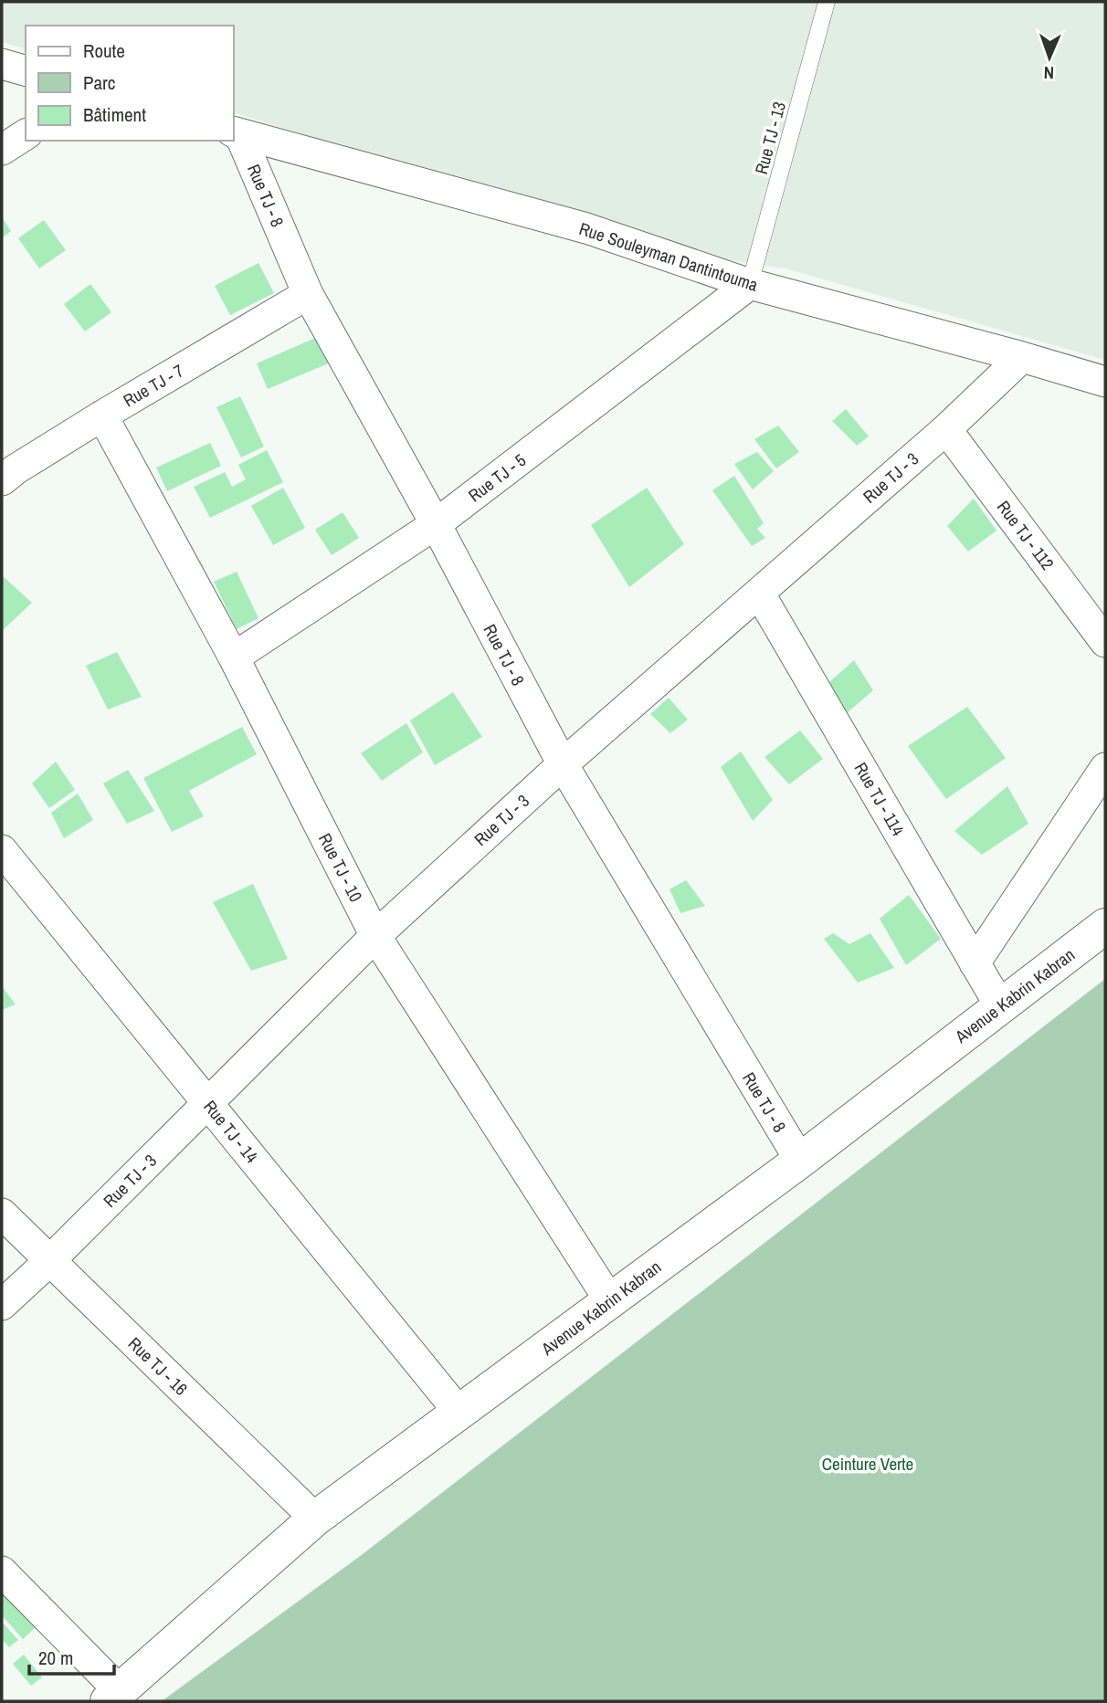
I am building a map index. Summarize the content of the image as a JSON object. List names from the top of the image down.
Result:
{
  "streets": {
    "street": [
      "Rue TJ - 8",
      "Rue Souleyman Dantintouma",
      "Rue TJ - 7",
      "Rue TJ - 5",
      "Rue TJ - 3",
      "Rue TJ - 112",
      "Rue TJ - 114",
      "Rue TJ - 10",
      "Avenue Kabrin Kabran",
      "Rue TJ - 14",
      "Rue TJ - 16"
    ],
    "lane": ["Rue TJ - 13"]
  },
  "crossings": [
    ["Rue TJ - 13", "Rue Souleyman Dantintouma"],
    ["Rue TJ - 13", "Rue TJ - 5"],
    ["Rue TJ - 8", "Rue Souleyman Dantintouma"],
    ["Rue TJ - 8", "Rue TJ - 7"],
    ["Rue TJ - 8", "Rue TJ - 5"],
    ["Rue TJ - 8", "Rue TJ - 3"],
    ["Rue TJ - 8", "Avenue Kabrin Kabran"],
    ["Rue Souleyman Dantintouma", "Rue TJ - 5"],
    ["Rue Souleyman Dantintouma", "Rue TJ - 3"],
    ["Rue TJ - 7", "Rue TJ - 10"],
    ["Rue TJ - 5", "Rue TJ - 10"],
    ["Rue TJ - 3", "Rue TJ - 112"],
    ["Rue TJ - 3", "Rue TJ - 114"],
    ["Rue TJ - 3", "Rue TJ - 10"],
    ["Rue TJ - 3", "Rue TJ - 14"],
    ["Rue TJ - 3", "Rue TJ - 16"],
    ["Rue TJ - 114", "Avenue Kabrin Kabran"],
    ["Rue TJ - 10", "Avenue Kabrin Kabran"],
    ["Avenue Kabrin Kabran", "Rue TJ - 14"],
    ["Avenue Kabrin Kabran", "Rue TJ - 16"]
  ],
  "parks": ["Ceinture Verte"],
  "legend": ["Route", "Parc", "Bâtiment"],
  "scale_bar": "20 m",
  "north": "bottom"
}
